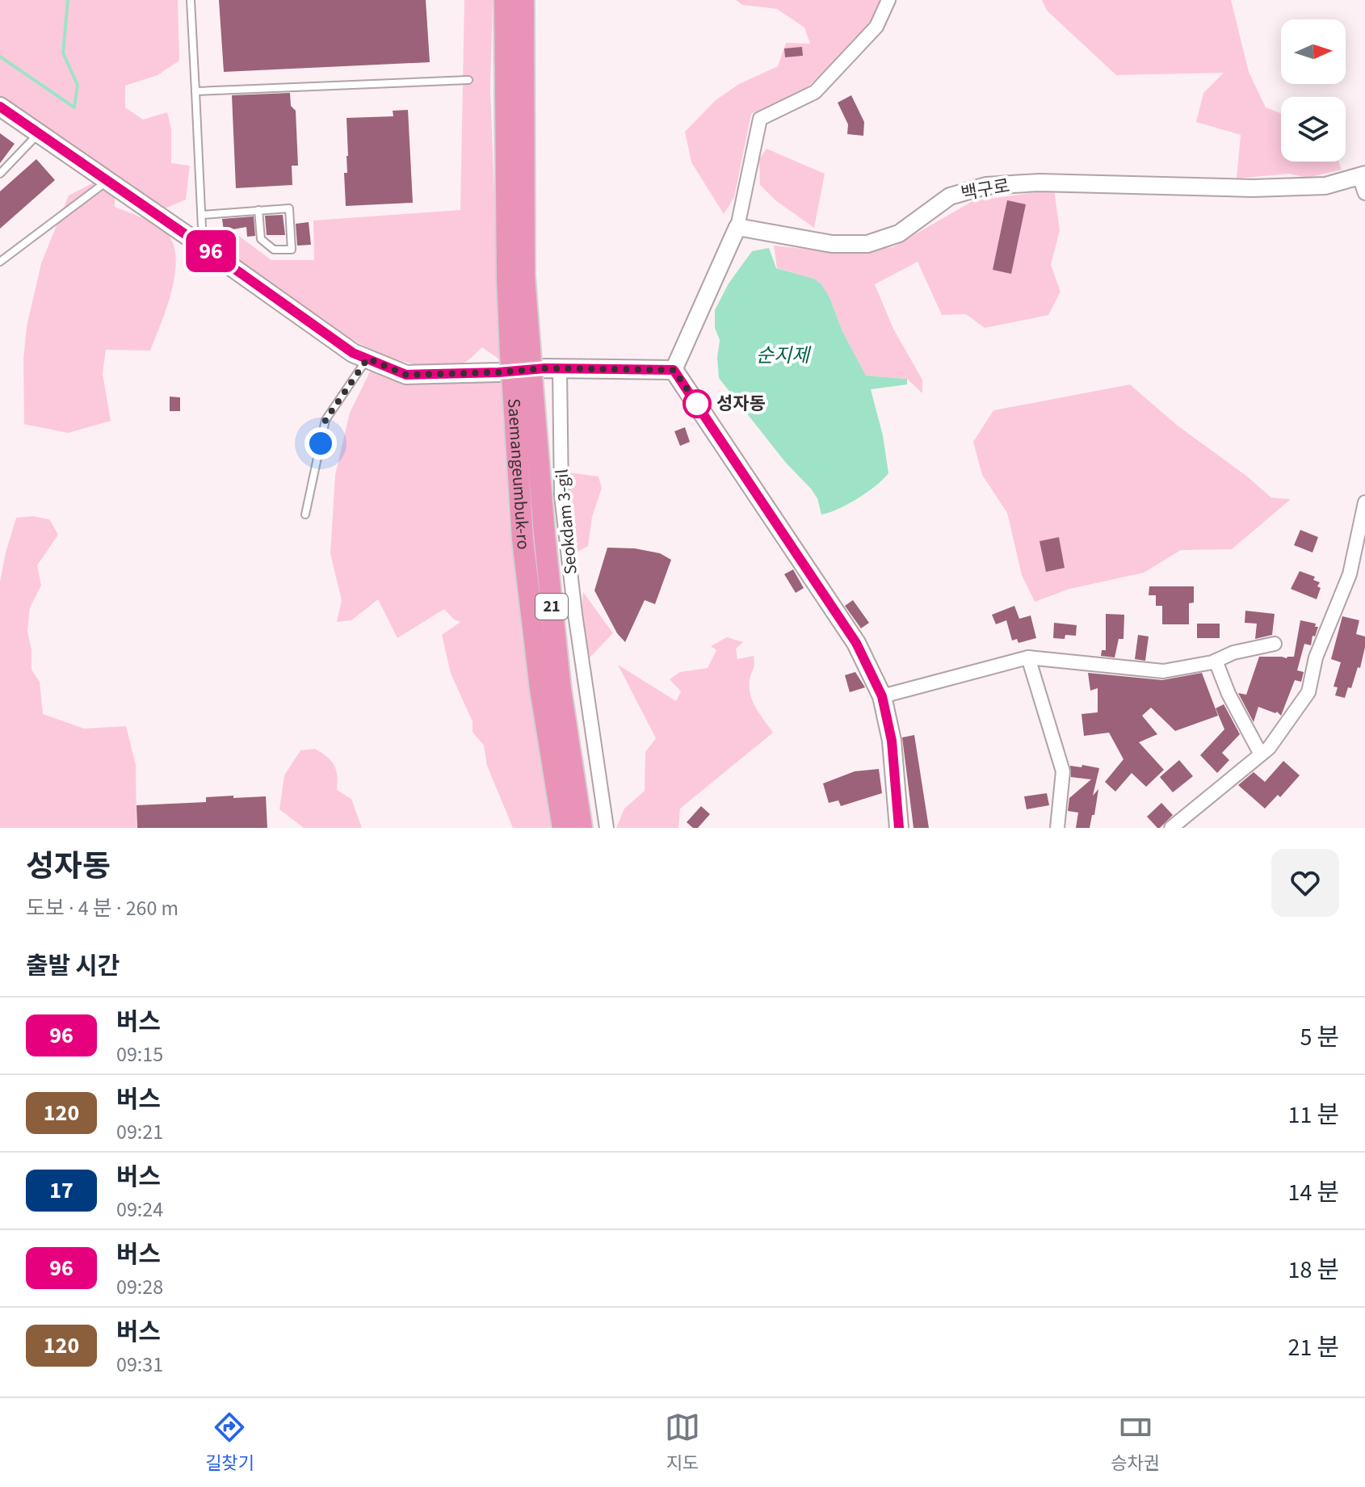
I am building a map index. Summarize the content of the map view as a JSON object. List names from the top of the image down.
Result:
{
  "streets": {
    "highway": ["Saemangeumbuk-ro", "21"],
    "street": ["백구로", "Seokdam 3-gil"]
  },
  "water": ["순지제"],
  "places": ["성자동"],
  "lines": ["bus line 96"],
  "north": "right",
  "page": {
    "on_map": "96",
    "heading": [
      ["성자동", "도보 · 4 분 · 260 m"],
      "출발 시간"
    ],
    "list": [
      {
        "mark": "96",
        "name": "버스",
        "note": "09:15",
        "value": "5 분"
      },
      {
        "mark": "120",
        "name": "버스",
        "note": "09:21",
        "value": "11 분"
      },
      {
        "mark": "17",
        "name": "버스",
        "note": "09:24",
        "value": "14 분"
      },
      {
        "mark": "96",
        "name": "버스",
        "note": "09:28",
        "value": "18 분"
      },
      {
        "mark": "120",
        "name": "버스",
        "note": "09:31",
        "value": "21 분"
      }
    ],
    "tabs": ["길찾기", "지도", "승차권"]
  }
}
